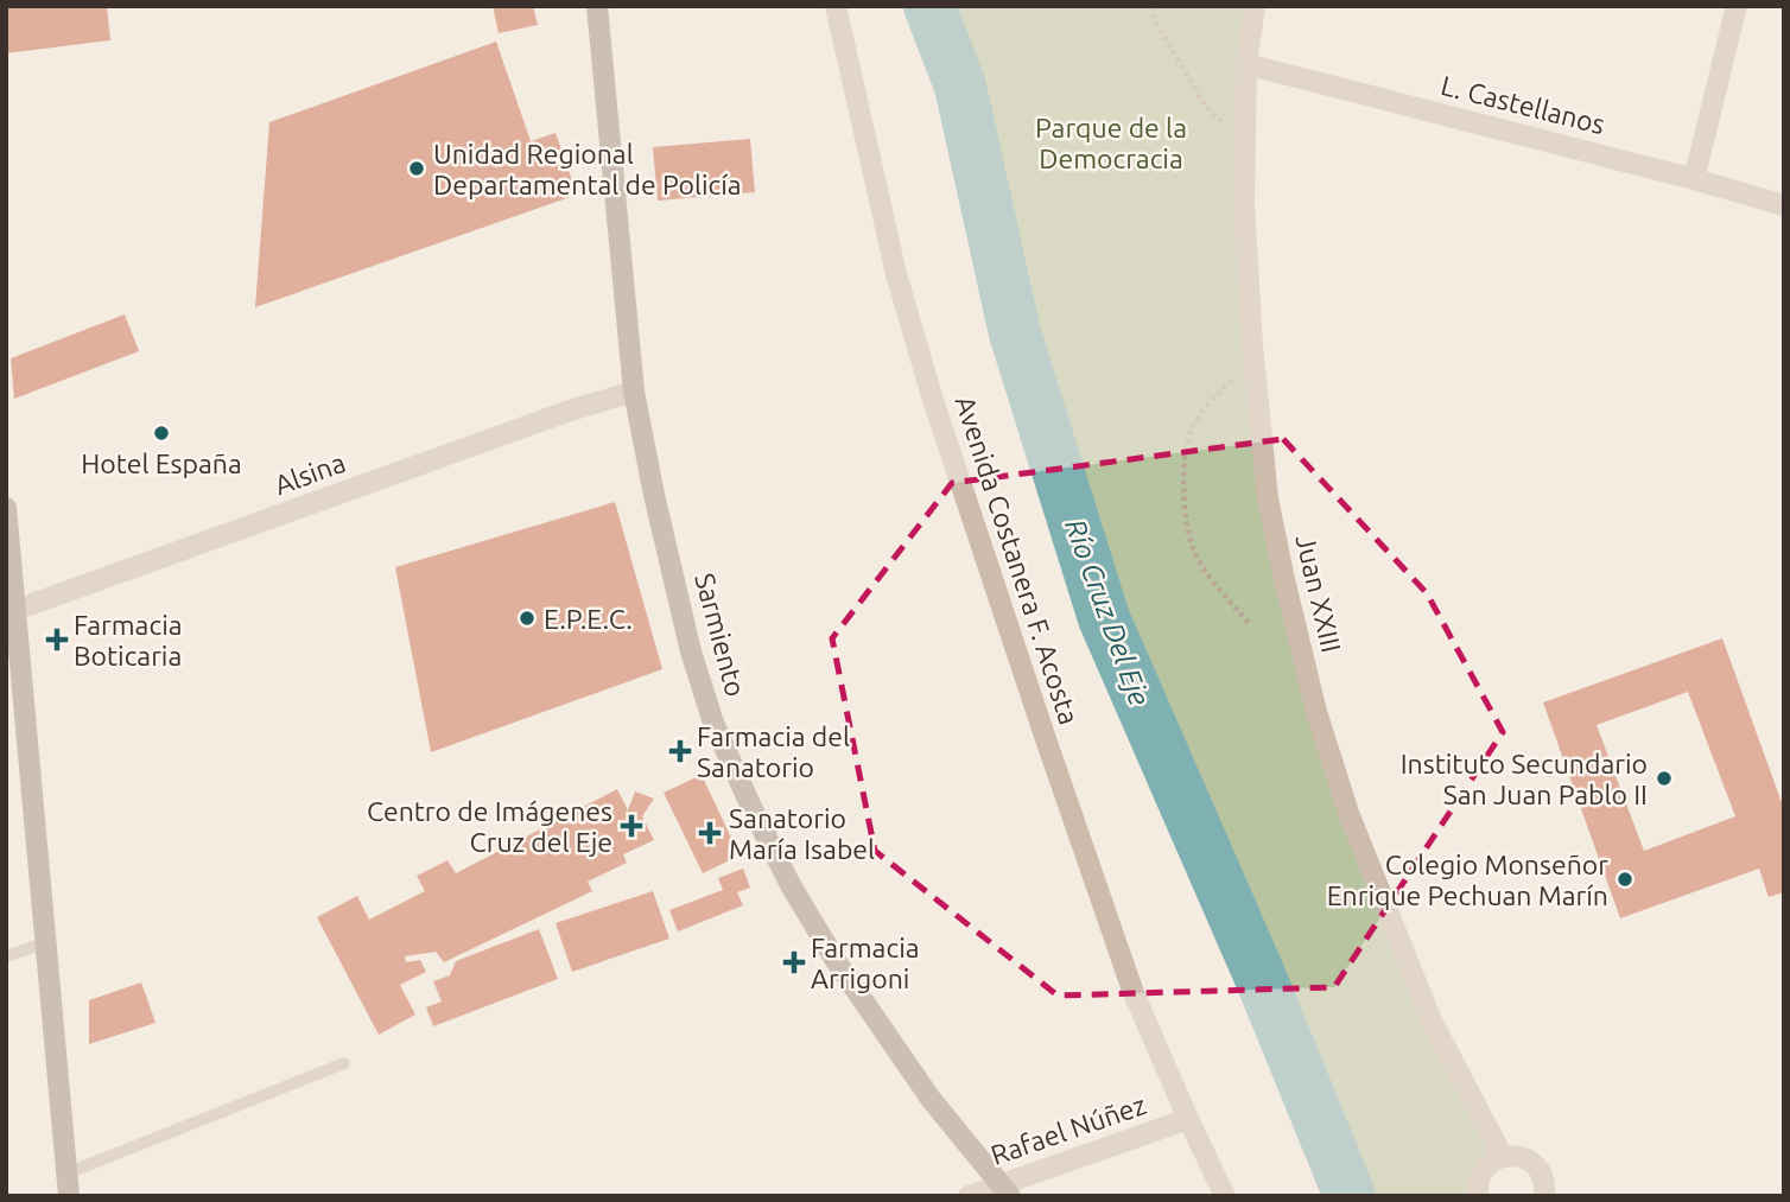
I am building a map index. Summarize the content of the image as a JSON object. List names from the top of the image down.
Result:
{
  "streets": {
    "main road": ["Sarmiento"],
    "street": [
      "L. Castellanos",
      "Alsina",
      "Avenida Costanera F. Acosta",
      "Juan XXIII",
      "Rafael Núñez"
    ]
  },
  "crossings": [
    ["L. Castellanos", "Juan XXIII"],
    ["Alsina", "Sarmiento"],
    ["Avenida Costanera F. Acosta", "Rafael Núñez"],
    ["Sarmiento", "Rafael Núñez"]
  ],
  "water": ["Río Cruz Del Eje"],
  "parks": ["Parque de la Democracia"],
  "places": {
    "other": [
      "Unidad Regional Departamental de Policía",
      "Hotel España",
      "E.P.E.C.",
      "Instituto Secundario San Juan Pablo II",
      "Colegio Monseñor Enrique Pechuan Marín"
    ],
    "health": [
      "Farmacia Boticaria",
      "Farmacia del Sanatorio",
      "Centro de Imágenes Cruz del Eje",
      "Sanatorio María Isabel",
      "Farmacia Arrigoni"
    ]
  }
}
